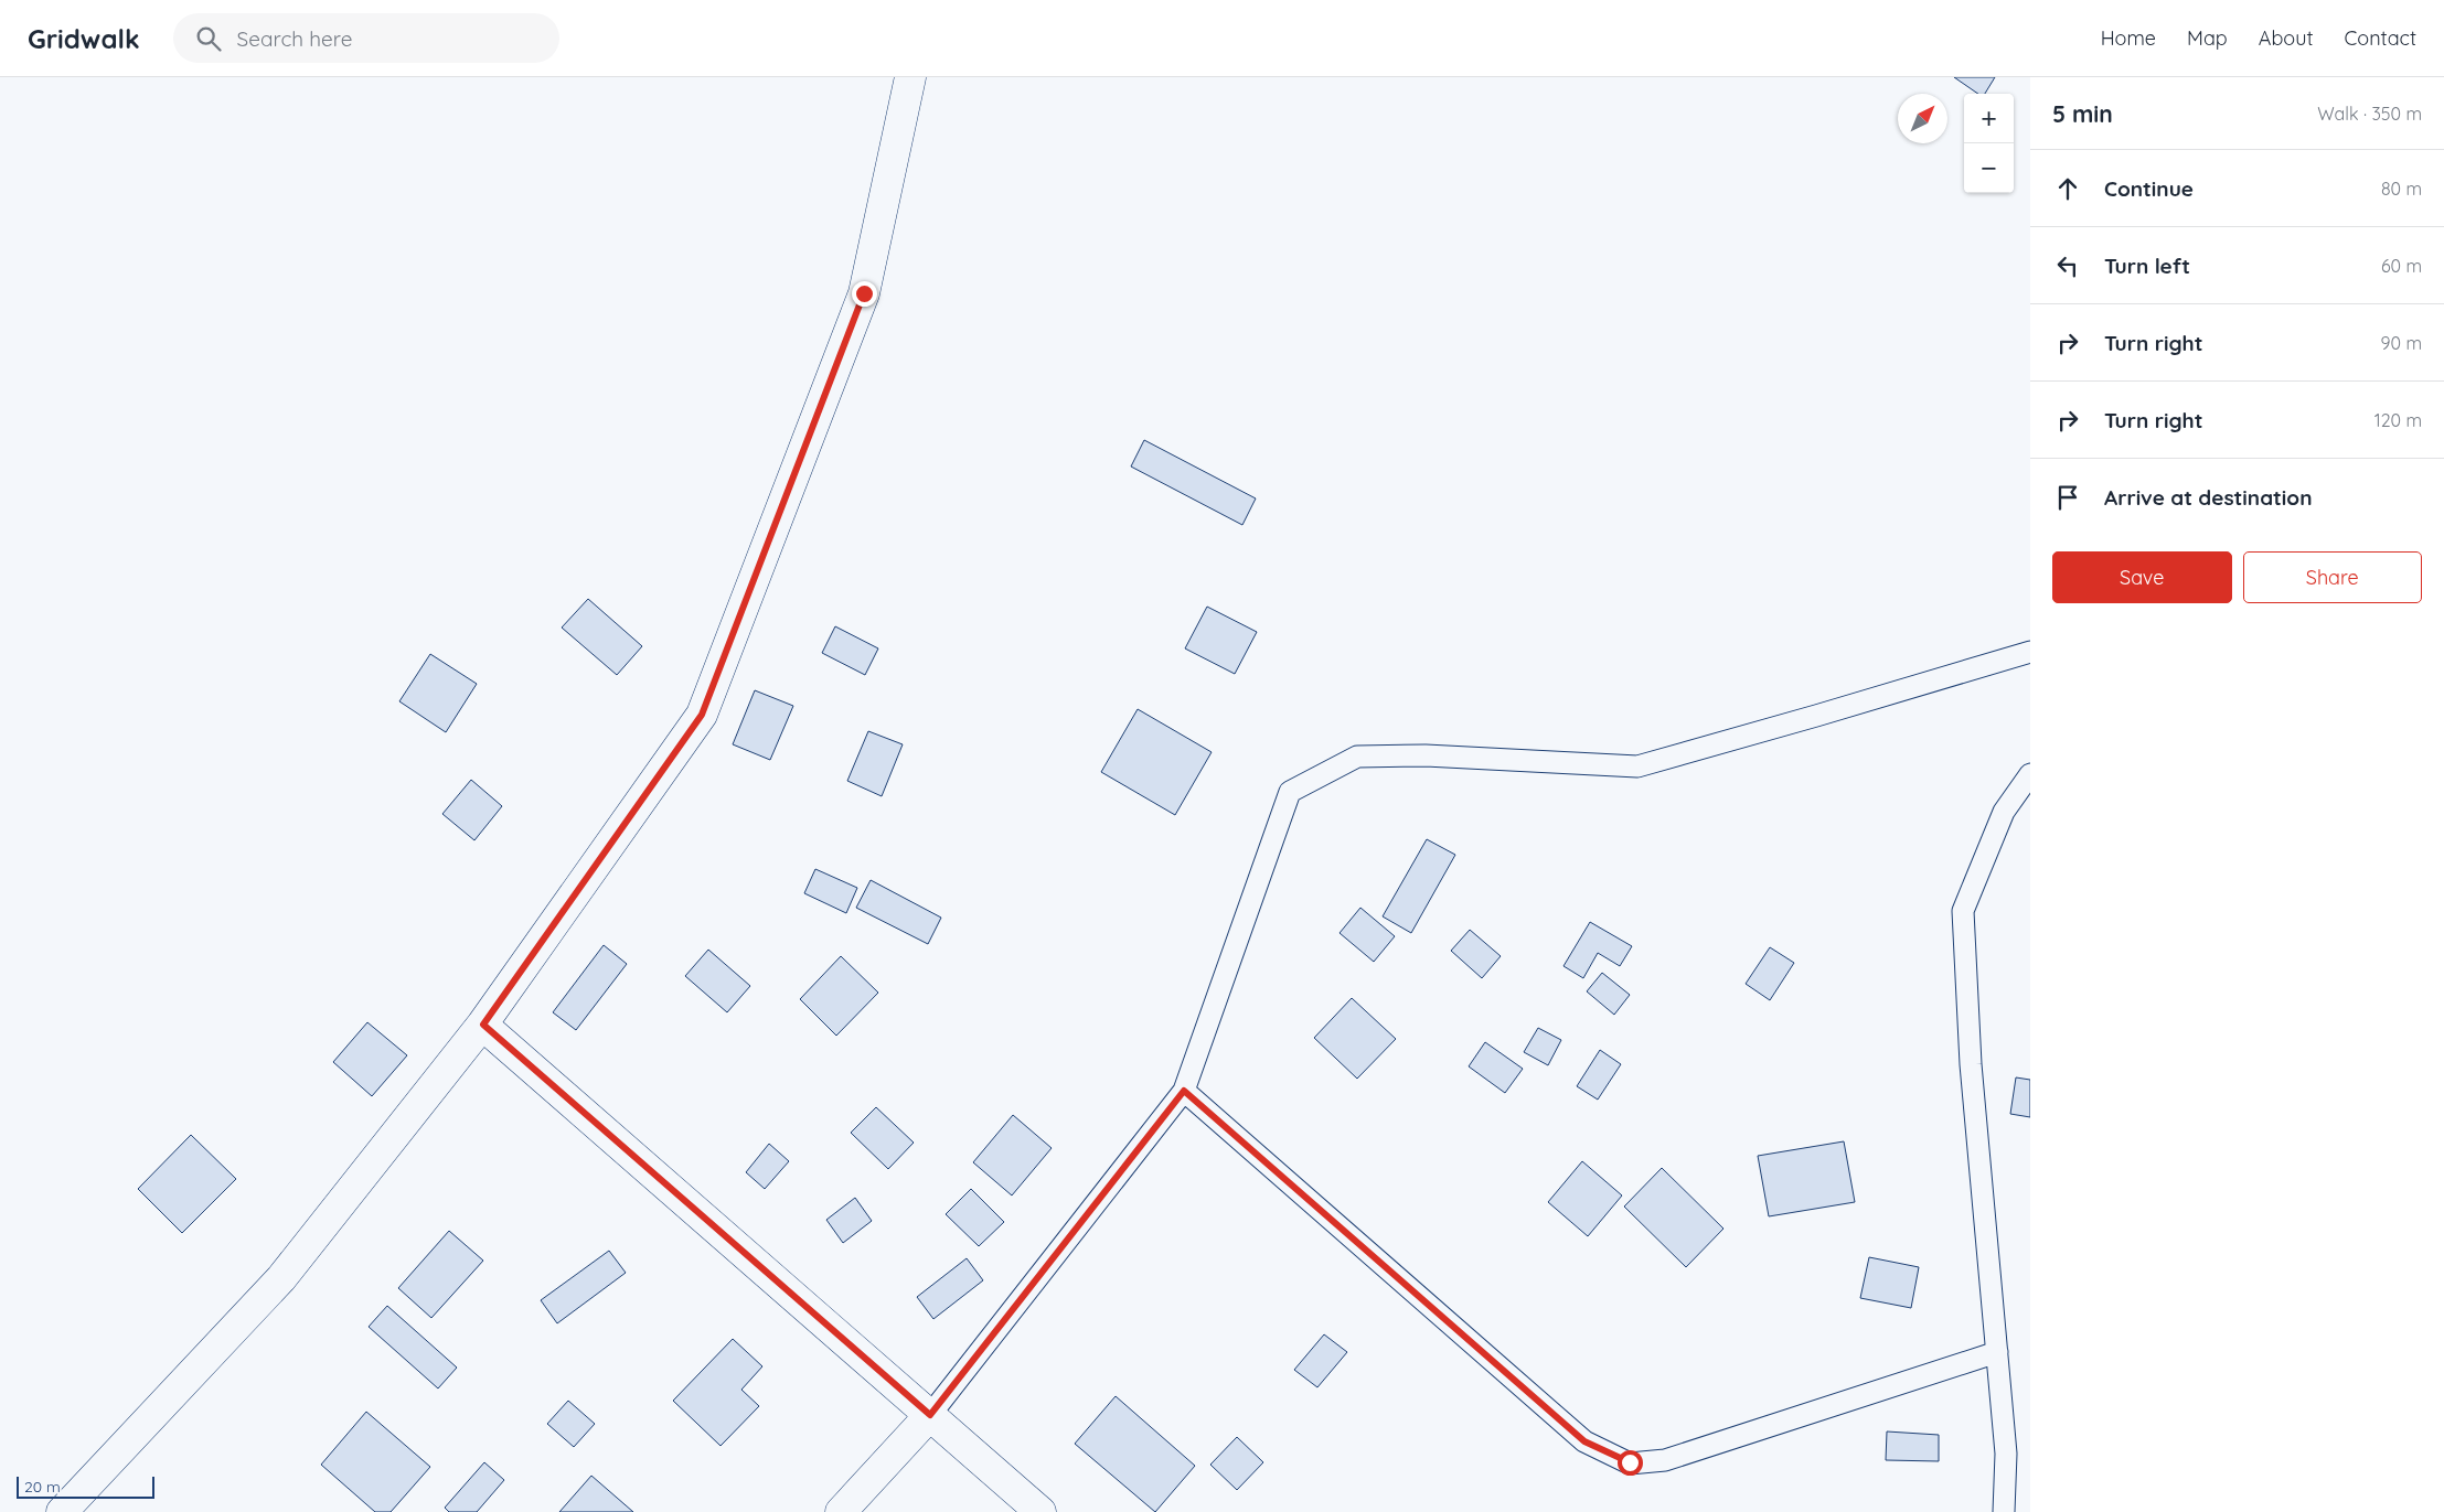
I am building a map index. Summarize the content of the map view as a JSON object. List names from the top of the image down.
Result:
{
  "scale_bar": "20 m",
  "north": "top right",
  "page": {
    "header": "Gridwalk",
    "search": "Search here",
    "nav": [
      "Home",
      "Map",
      "About",
      "Contact"
    ],
    "heading": ["5 min", "Walk · 350 m"],
    "map_buttons": ["+", "−"],
    "list": [
      ["Continue", "80 m"],
      ["Turn left", "60 m"],
      ["Turn right", "90 m"],
      ["Turn right", "120 m"],
      "Arrive at destination"
    ],
    "buttons": ["Save", "Share"],
    "scale": "20 m"
  }
}
